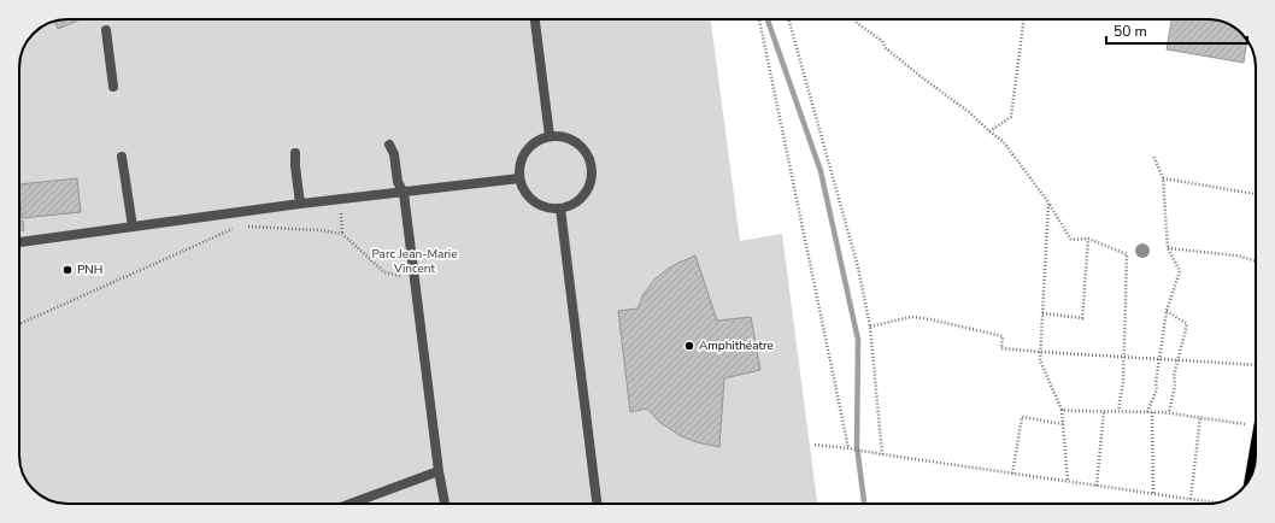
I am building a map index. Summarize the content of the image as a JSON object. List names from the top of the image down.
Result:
{
  "parks": ["Parc Jean-Marie Vincent"],
  "places": ["PNH", "Amphithéatre"],
  "scale_bar": "50 m"
}
